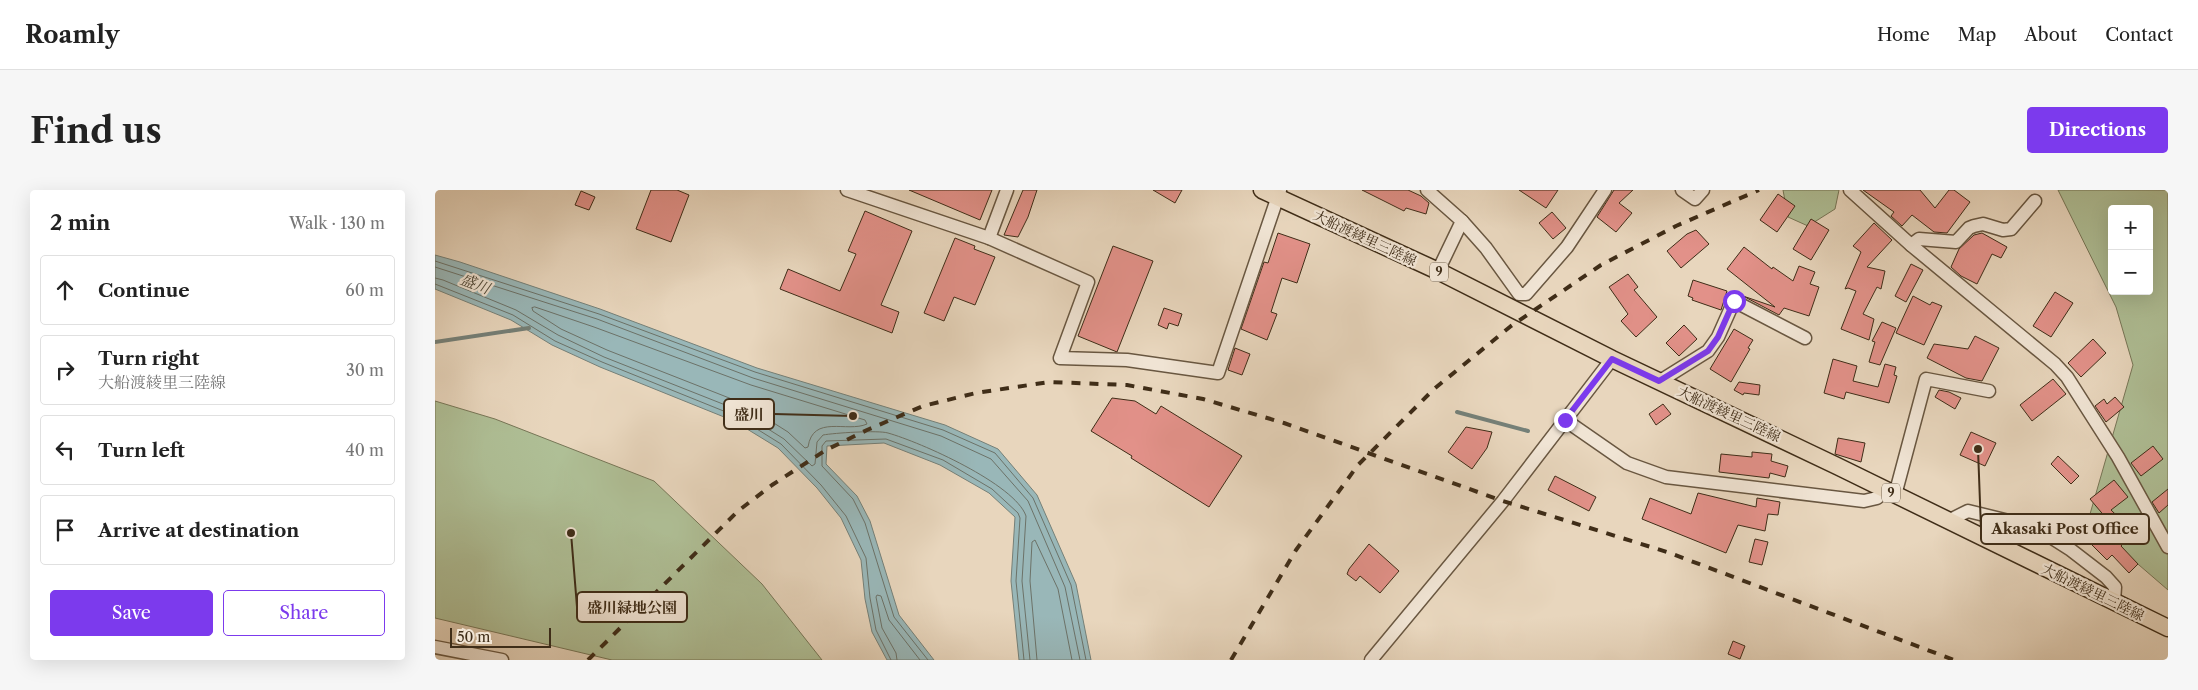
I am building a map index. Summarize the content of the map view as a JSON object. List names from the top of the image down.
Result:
{
  "streets": {
    "main road": ["大船渡綾里三陸線", "9"]
  },
  "water": ["盛川"],
  "places": ["盛川", "Akasaki Post Office", "盛川緑地公園"],
  "scale_bar": "50 m",
  "page": {
    "header": "Roamly",
    "nav": [
      "Home",
      "Map",
      "About",
      "Contact"
    ],
    "buttons": [
      "Directions",
      ["Save", "Share"]
    ],
    "title": "Find us",
    "heading": ["2 min", "Walk · 130 m"],
    "map_buttons": ["+", "−"],
    "list": [
      ["Continue", "60 m"],
      ["Turn right", "大船渡綾里三陸線", "30 m"],
      ["Turn left", "40 m"],
      "Arrive at destination"
    ],
    "scale": "50 m"
  }
}
